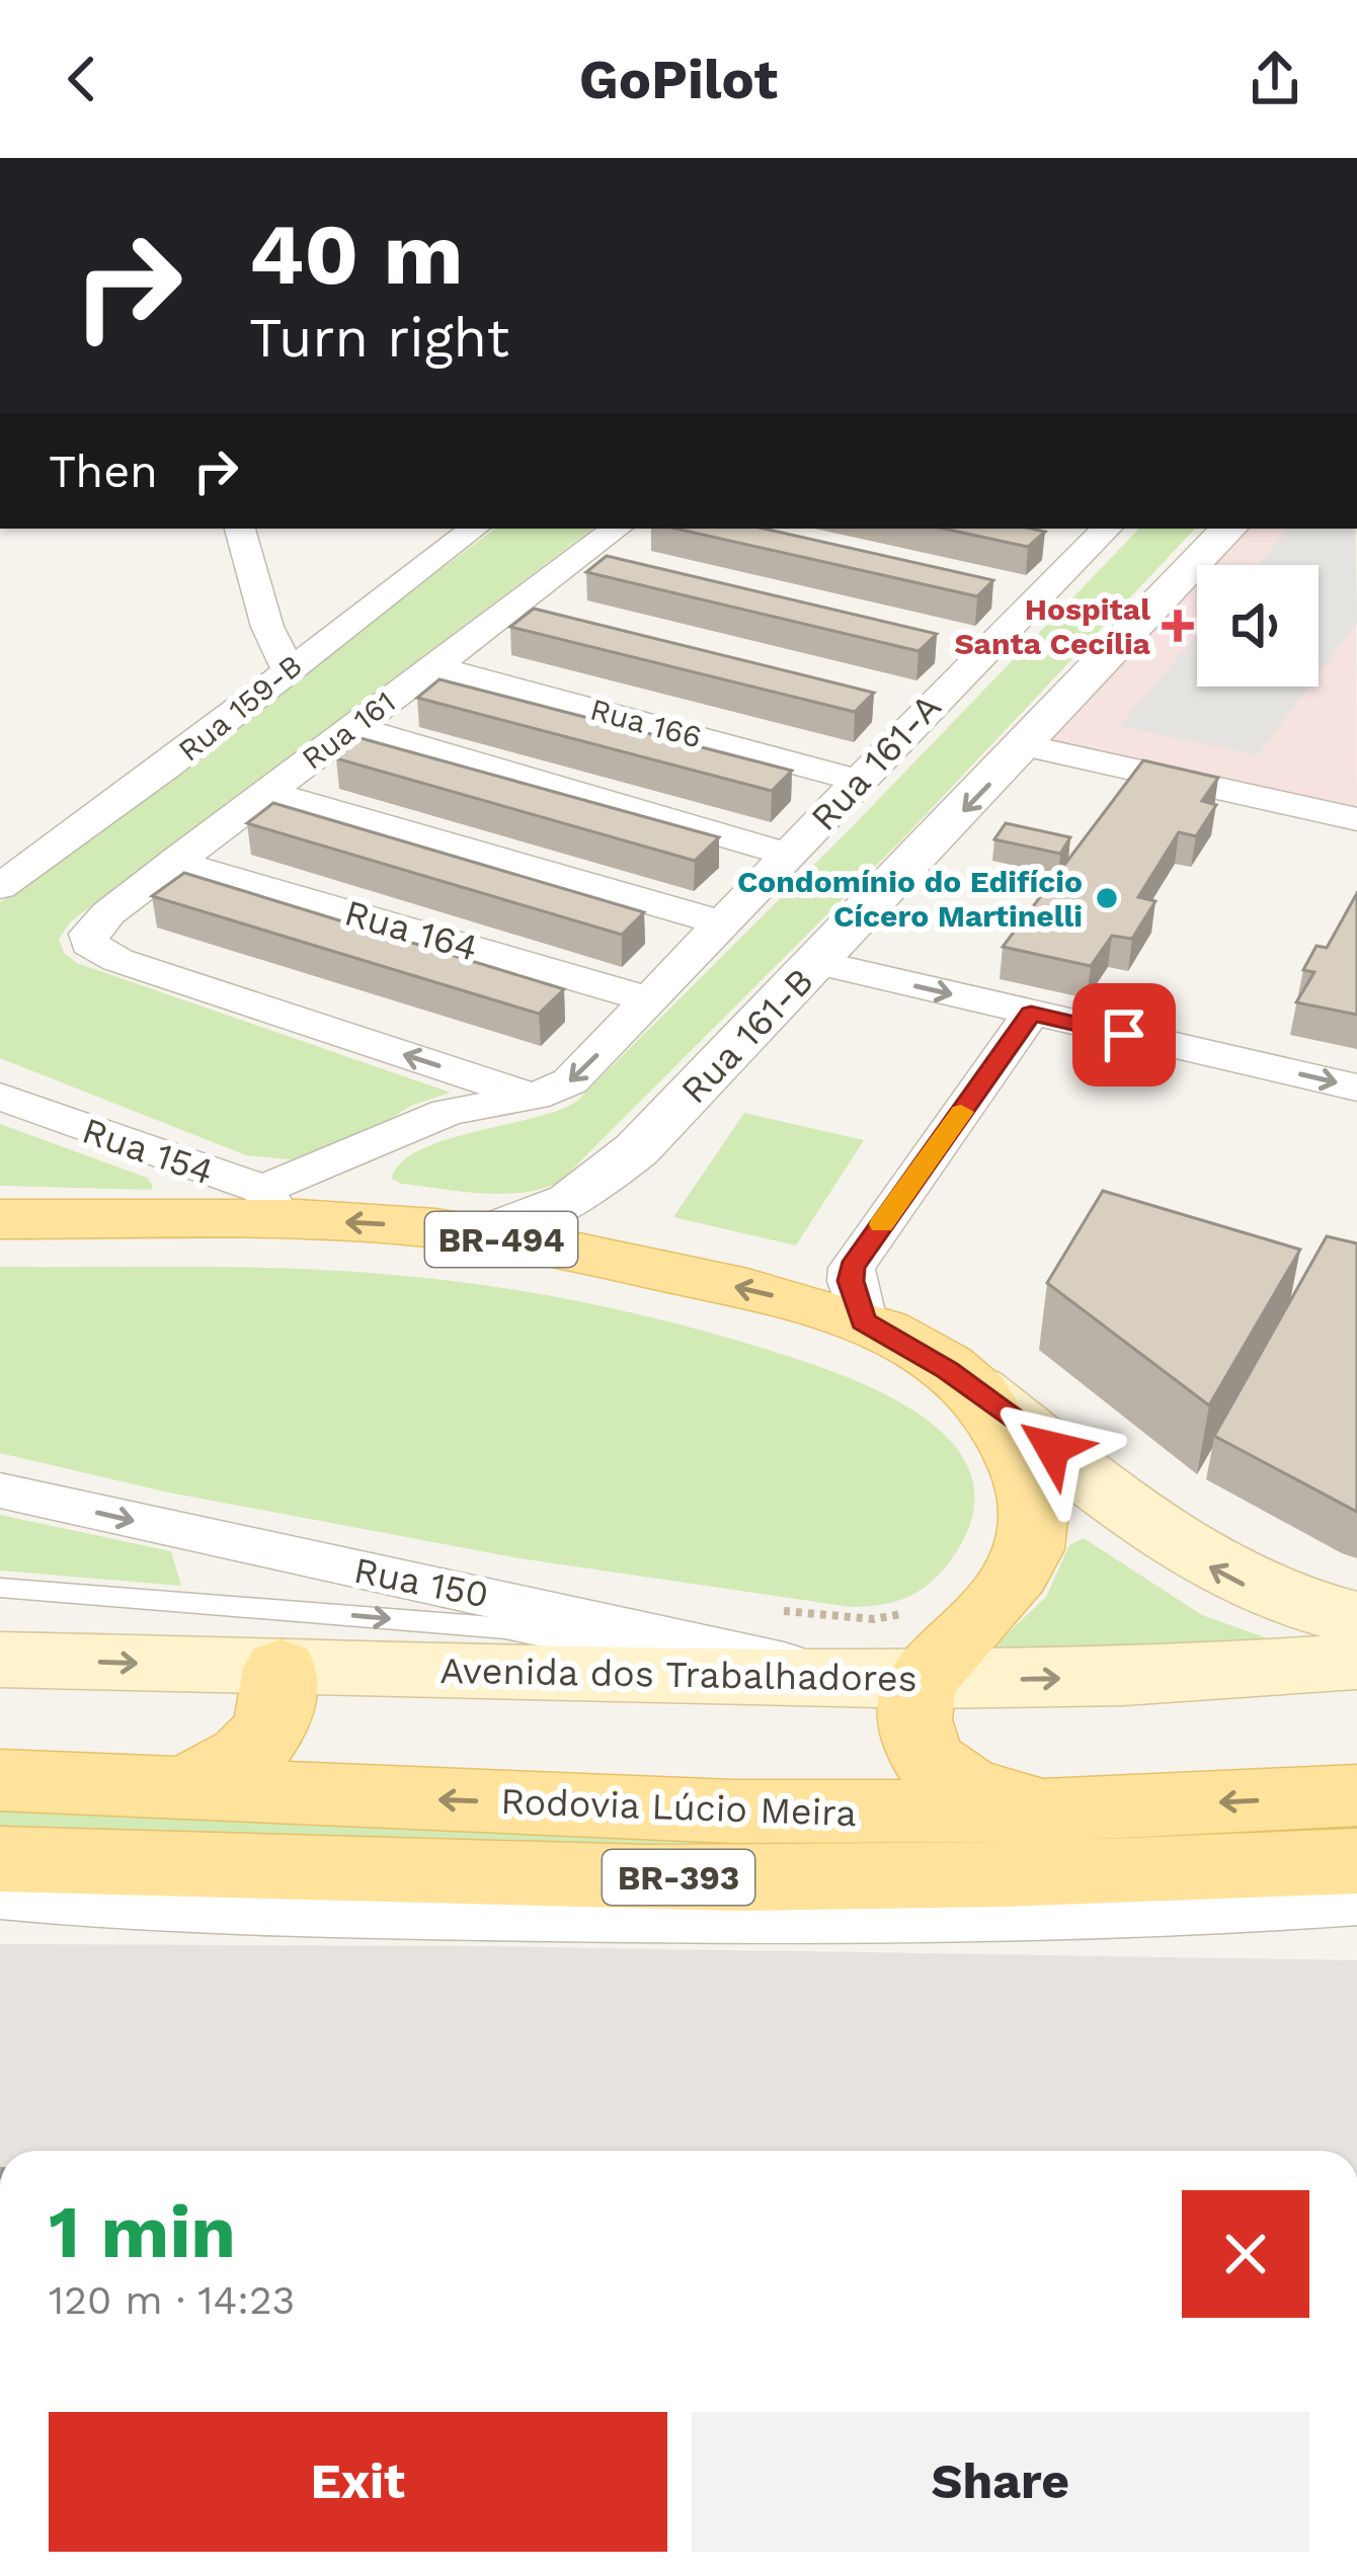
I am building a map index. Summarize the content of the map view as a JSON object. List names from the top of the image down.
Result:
{
  "streets": {
    "main road": [
      "BR-494",
      "Avenida dos Trabalhadores",
      "Rodovia Lúcio Meira",
      "BR-393"
    ],
    "street": [
      "Rua 159-B",
      "Rua 166",
      "Rua 161",
      "Rua 161-A",
      "Rua 164",
      "Rua 161-B",
      "Rua 154",
      "Rua 150"
    ]
  },
  "crossings": [
    ["Rua 166", "Rua 161"],
    ["Rua 166", "Rua 161-A"],
    ["Rua 161", "Rua 161-A"],
    ["Rua 161", "Rua 164"],
    ["Rua 161-A", "Rua 164"],
    ["Rua 161-A", "Rua 154"],
    ["Rua 161-A", "BR-494"],
    ["Rua 161-B", "BR-494"],
    ["Rua 154", "BR-494"],
    ["Rua 150", "Avenida dos Trabalhadores"]
  ],
  "places": {
    "health": ["Hospital Santa Cecília"],
    "other": ["Condomínio do Edifício Cícero Martinelli"]
  },
  "page": {
    "header": "GoPilot",
    "turn": ["40 m", "Turn right"],
    "then": "Then",
    "heading": ["1 min", "120 m · 14:23"],
    "buttons": ["Exit", "Share"]
  }
}
